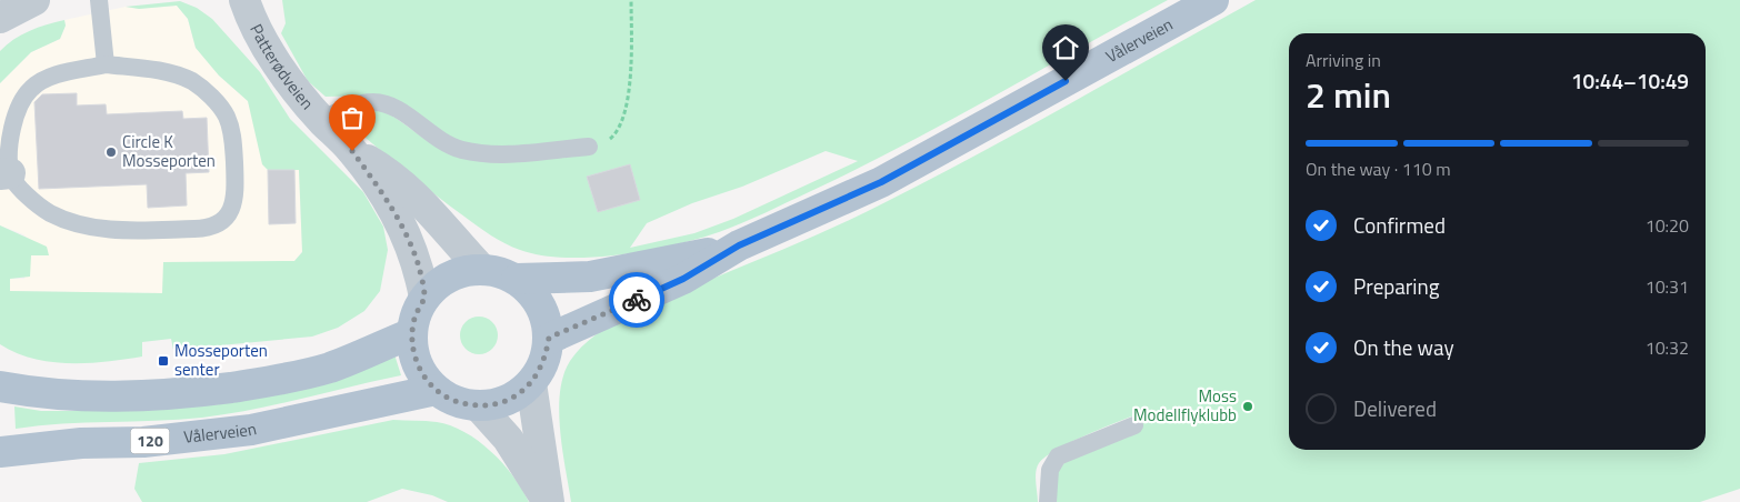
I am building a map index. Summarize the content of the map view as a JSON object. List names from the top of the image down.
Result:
{
  "streets": {
    "main road": ["Vålerveien", "120"],
    "street": ["Patterødveien"]
  },
  "crossings": [
    ["Vålerveien", "Patterødveien"]
  ],
  "places": {
    "other": ["Circle K Mosseporten", "Moss Modellflyklubb"],
    "transit": ["Mosseporten senter"]
  },
  "page": {
    "heading": ["2 min", "Arriving in", "10:44–10:49"],
    "bar": "On the way · 110 m",
    "list": [
      ["Confirmed", "10:20"],
      ["Preparing", "10:31"],
      ["On the way", "10:32"],
      "Delivered"
    ]
  }
}
